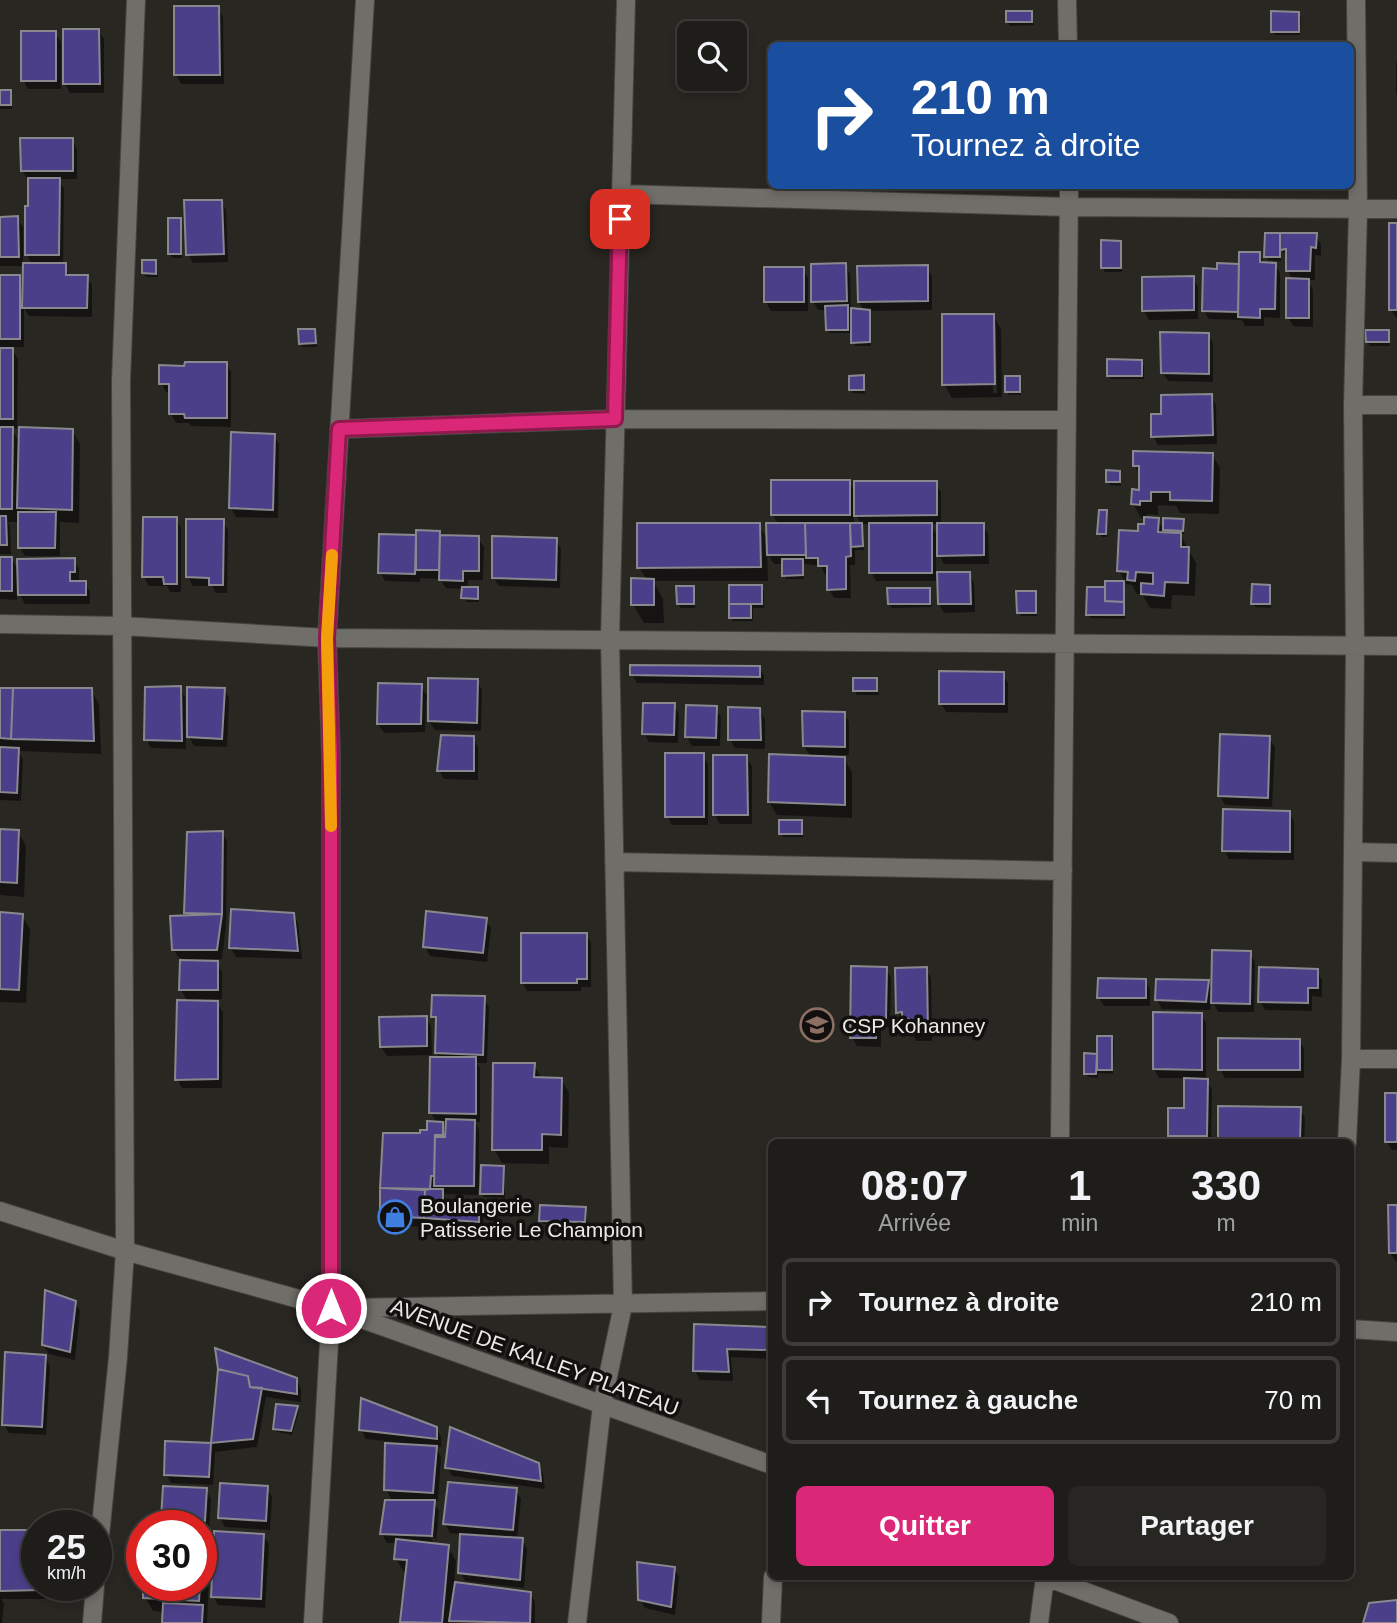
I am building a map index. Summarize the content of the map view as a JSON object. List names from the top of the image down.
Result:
{
  "streets": {
    "street": ["AVENUE DE KALLEY PLATEAU"]
  },
  "places": {
    "school or university": ["CSP Kohanney"],
    "shop": ["Boulangerie Patisserie Le Champion"]
  },
  "page": {
    "turn": ["210 m", "Tournez à droite"],
    "eta": [
      "08:07",
      "Arrivée",
      "1",
      "min",
      "330",
      "m"
    ],
    "list": [
      {
        "name": "Tournez à droite",
        "value": "210 m"
      },
      {
        "name": "Tournez à gauche",
        "value": "70 m"
      }
    ],
    "buttons": ["Quitter", "Partager"],
    "speed": "25 km/h",
    "limit": "30"
  }
}
